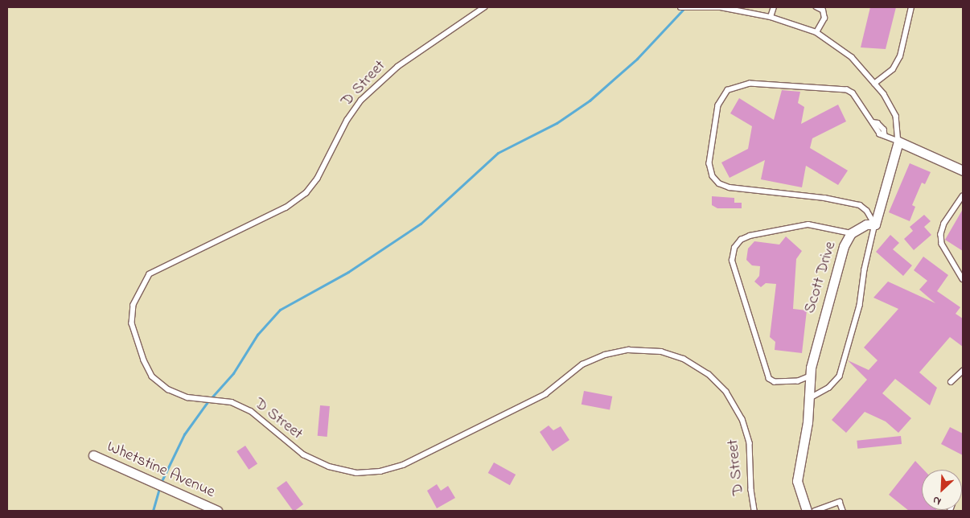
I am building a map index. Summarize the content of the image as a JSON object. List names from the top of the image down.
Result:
{
  "streets": {
    "street": ["Scott Drive", "Whetstine Avenue"],
    "lane": ["D Street"]
  },
  "north": "bottom left"
}
